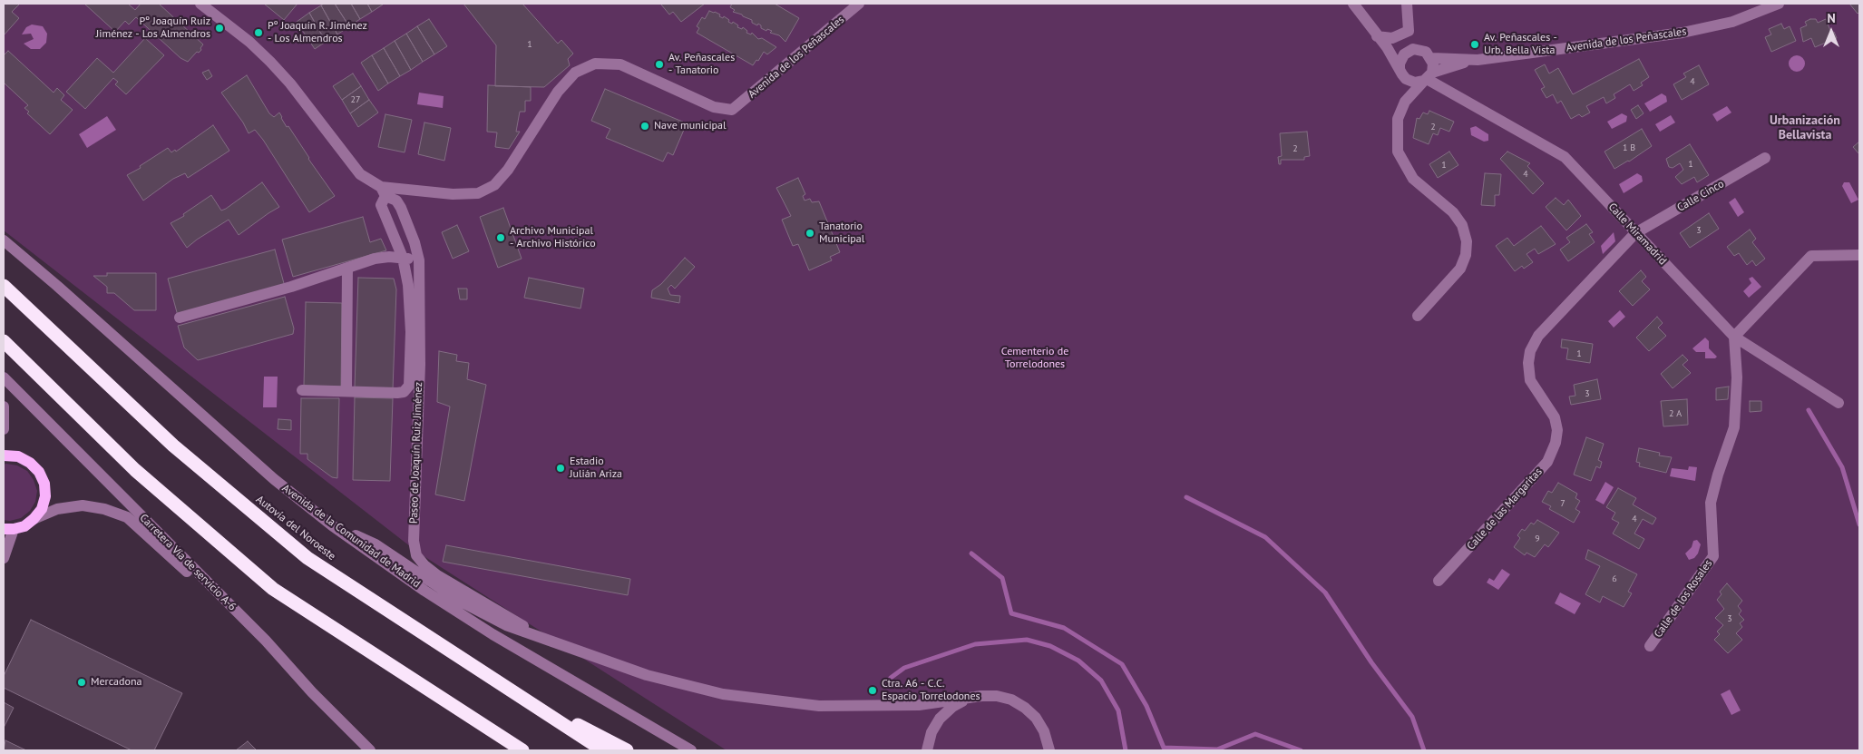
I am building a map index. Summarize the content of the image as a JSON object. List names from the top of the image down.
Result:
{
  "streets": {
    "highway": ["Autovía del Noroeste"],
    "street": [
      "Avenida de los Peñascales",
      "Calle Cinco",
      "Calle Miramadrid",
      "Paseo de Joaquín Ruiz Jiménez",
      "Calle de las Margaritas",
      "Avenida de la Comunidad de Madrid",
      "Carretera Vía de servicio A-6",
      "Calle de los Rosales"
    ]
  },
  "crossings": [
    ["Avenida de los Peñascales", "Calle Miramadrid"],
    ["Avenida de los Peñascales", "Paseo de Joaquín Ruiz Jiménez"],
    ["Calle Cinco", "Calle Miramadrid"],
    ["Calle Cinco", "Calle de las Margaritas"],
    ["Calle Miramadrid", "Calle de las Margaritas"],
    ["Calle Miramadrid", "Calle de los Rosales"]
  ],
  "districts": ["Urbanización Bellavista"],
  "parks": ["Cementerio de Torrelodones"],
  "places": [
    "Pº Joaquín Ruiz Jiménez - Los Almendros",
    "Pº Joaquín R. Jiménez - Los Almendros",
    "Av. Peñascales - Urb. Bella Vista",
    "Av. Peñascales - Tanatorio",
    "Nave municipal",
    "Tanatorio Municipal",
    "Archivo Municipal - Archivo Histórico",
    "Estadio Julián Ariza",
    "Mercadona",
    "Ctra. A6 - C.C. Espacio Torrelodones"
  ],
  "house_numbers": [
    "1",
    "4",
    "27",
    "2",
    "1 B",
    "2",
    "1",
    "1",
    "4",
    "3",
    "1",
    "3",
    "2 A",
    "7",
    "4",
    "9",
    "6",
    "3"
  ],
  "north": "top"
}
